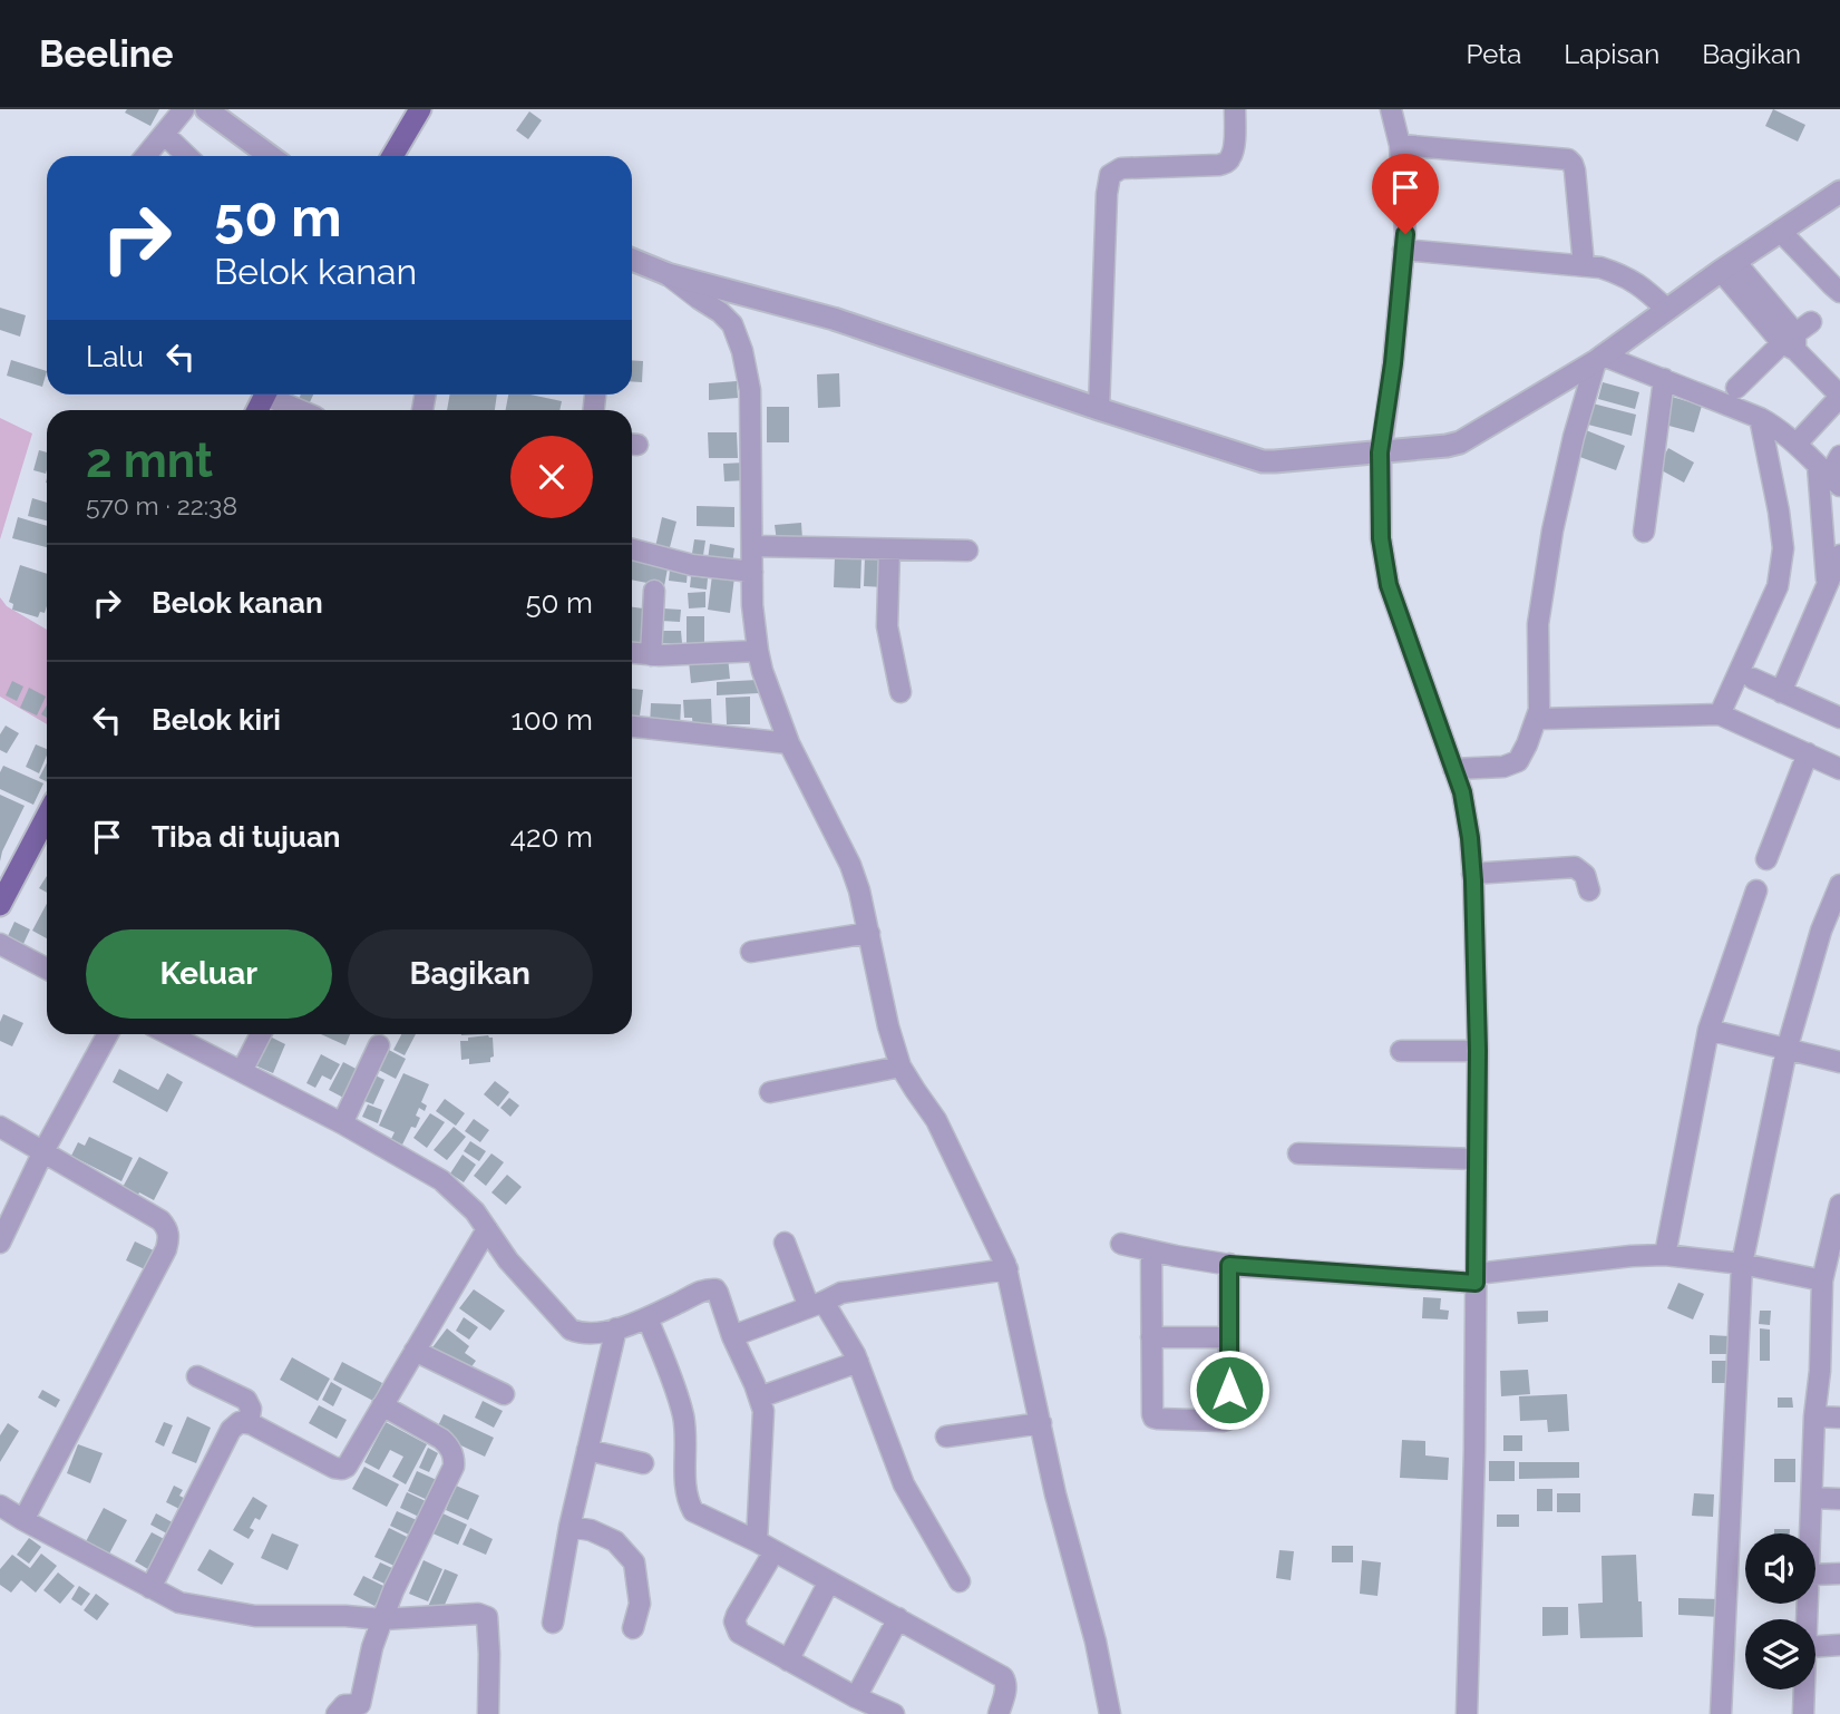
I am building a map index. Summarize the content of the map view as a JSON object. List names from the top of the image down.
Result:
{
  "page": {
    "header": "Beeline",
    "nav": ["Peta", "Lapisan", "Bagikan"],
    "turn": ["50 m", "Belok kanan"],
    "then": "Lalu",
    "heading": ["2 mnt", "570 m · 22:38"],
    "list": [
      {
        "name": "Belok kanan",
        "value": "50 m"
      },
      {
        "name": "Belok kiri",
        "value": "100 m"
      },
      {
        "name": "Tiba di tujuan",
        "value": "420 m"
      }
    ],
    "buttons": ["Keluar", "Bagikan"]
  }
}
